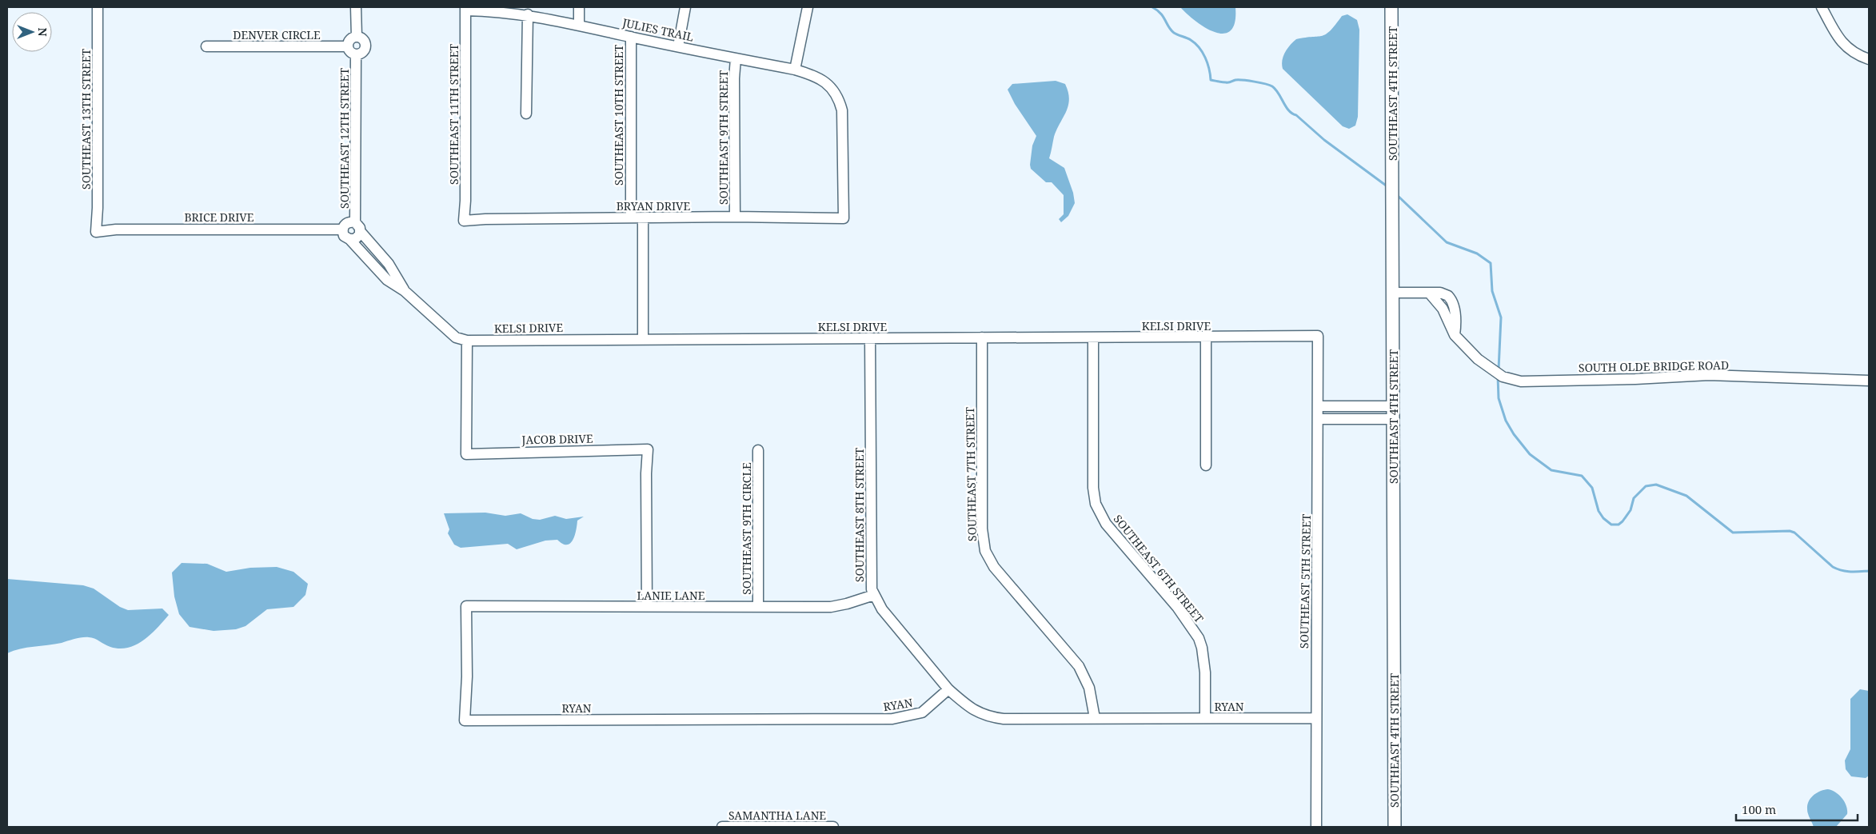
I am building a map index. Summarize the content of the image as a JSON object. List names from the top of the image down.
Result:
{
  "streets": {
    "main road": ["SOUTHEAST 4TH STREET"],
    "street": [
      "JULIES TRAIL",
      "DENVER CIRCLE",
      "SOUTHEAST 11TH STREET",
      "SOUTHEAST 10TH STREET",
      "SOUTHEAST 13TH STREET",
      "SOUTHEAST 9TH STREET",
      "SOUTHEAST 12TH STREET",
      "BRYAN DRIVE",
      "BRICE DRIVE",
      "KELSI DRIVE",
      "SOUTH OLDE BRIDGE ROAD",
      "JACOB DRIVE",
      "SOUTHEAST 7TH STREET",
      "SOUTHEAST 8TH STREET",
      "SOUTHEAST 9TH CIRCLE",
      "SOUTHEAST 6TH STREET",
      "SOUTHEAST 5TH STREET",
      "LANIE LANE",
      "RYAN",
      "SAMANTHA LANE"
    ]
  },
  "crossings": [
    ["JULIES TRAIL", "SOUTHEAST 11TH STREET"],
    ["JULIES TRAIL", "SOUTHEAST 10TH STREET"],
    ["JULIES TRAIL", "SOUTHEAST 9TH STREET"],
    ["JULIES TRAIL", "BRYAN DRIVE"],
    ["DENVER CIRCLE", "SOUTHEAST 12TH STREET"],
    ["SOUTHEAST 4TH STREET", "SOUTH OLDE BRIDGE ROAD"],
    ["SOUTHEAST 11TH STREET", "BRYAN DRIVE"],
    ["SOUTHEAST 10TH STREET", "BRYAN DRIVE"],
    ["SOUTHEAST 13TH STREET", "BRICE DRIVE"],
    ["SOUTHEAST 9TH STREET", "BRYAN DRIVE"],
    ["SOUTHEAST 12TH STREET", "BRICE DRIVE"],
    ["SOUTHEAST 12TH STREET", "KELSI DRIVE"],
    ["BRICE DRIVE", "KELSI DRIVE"],
    ["KELSI DRIVE", "JACOB DRIVE"],
    ["KELSI DRIVE", "SOUTHEAST 7TH STREET"],
    ["KELSI DRIVE", "SOUTHEAST 8TH STREET"],
    ["KELSI DRIVE", "SOUTHEAST 6TH STREET"],
    ["KELSI DRIVE", "SOUTHEAST 5TH STREET"],
    ["JACOB DRIVE", "LANIE LANE"],
    ["SOUTHEAST 7TH STREET", "RYAN"],
    ["SOUTHEAST 8TH STREET", "LANIE LANE"],
    ["SOUTHEAST 8TH STREET", "RYAN"],
    ["SOUTHEAST 9TH CIRCLE", "LANIE LANE"],
    ["SOUTHEAST 6TH STREET", "RYAN"],
    ["SOUTHEAST 5TH STREET", "RYAN"],
    ["LANIE LANE", "RYAN"]
  ],
  "scale_bar": "100 m",
  "north": "right"
}
